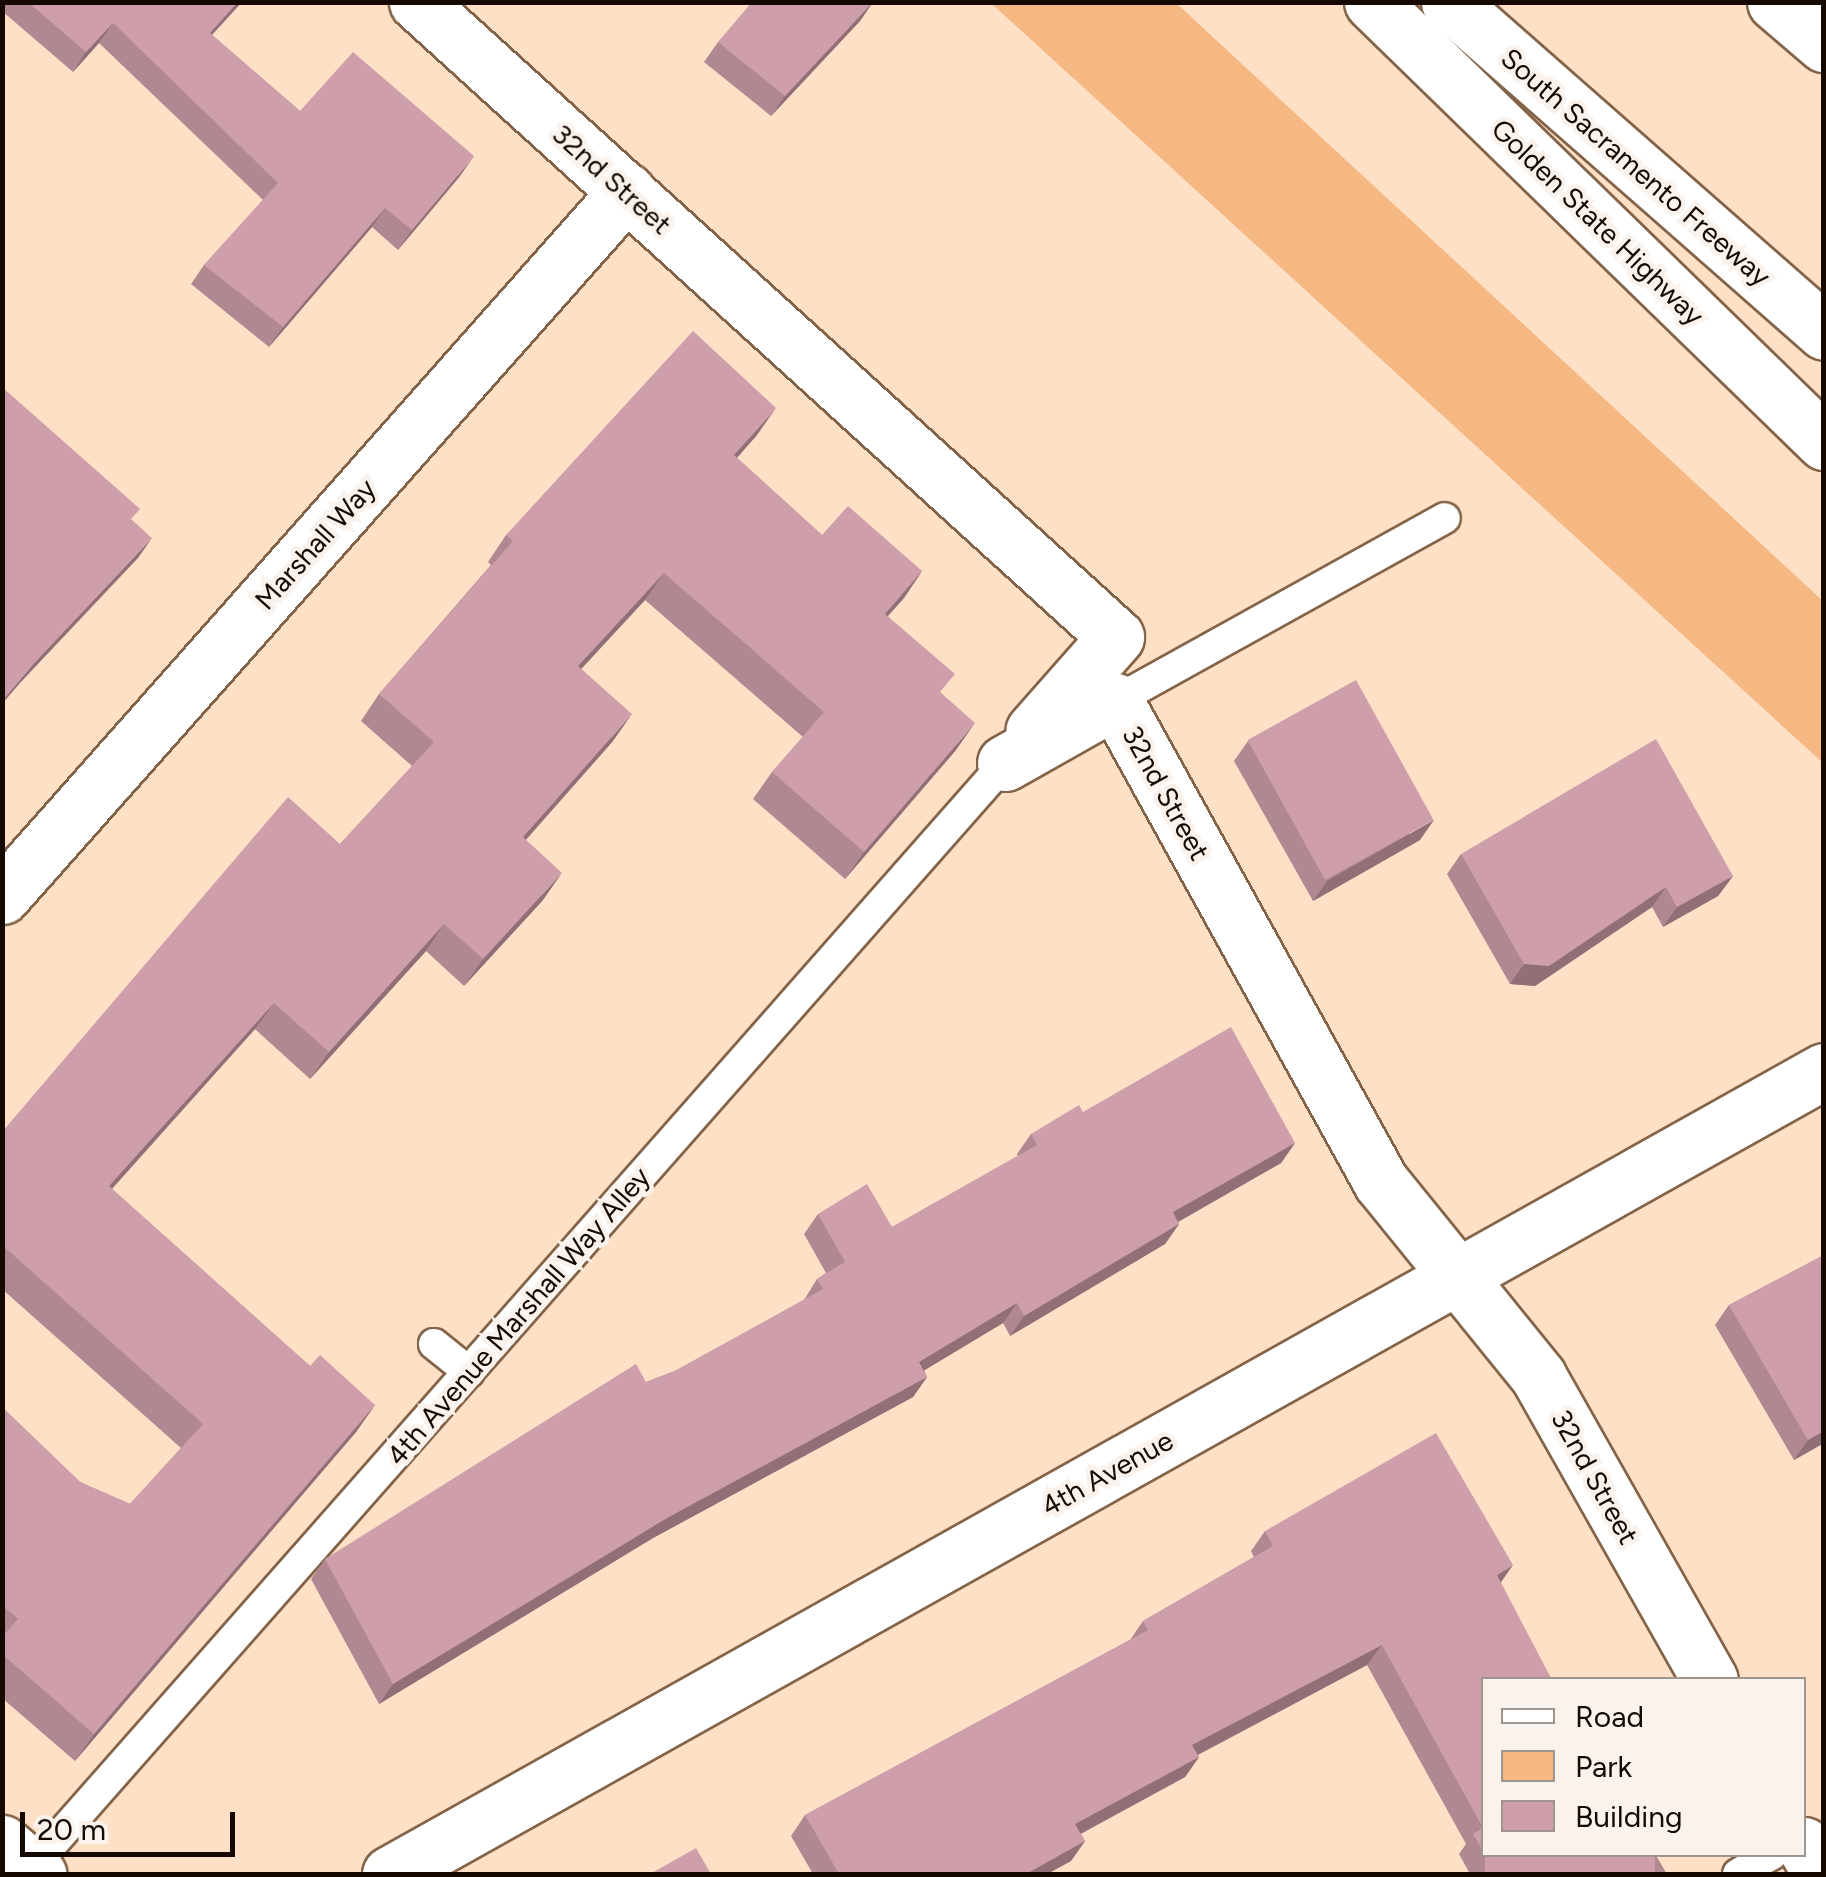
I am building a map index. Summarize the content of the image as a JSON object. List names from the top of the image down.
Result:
{
  "streets": {
    "main road": [
      "South Sacramento Freeway",
      "32nd Street",
      "Golden State Highway",
      "Marshall Way",
      "4th Avenue"
    ],
    "lane": ["4th Avenue Marshall Way Alley"]
  },
  "crossings": [
    ["32nd Street", "Marshall Way"],
    ["32nd Street", "4th Avenue Marshall Way Alley"],
    ["32nd Street", "4th Avenue"]
  ],
  "legend": ["Road", "Park", "Building"],
  "scale_bar": "20 m"
}
